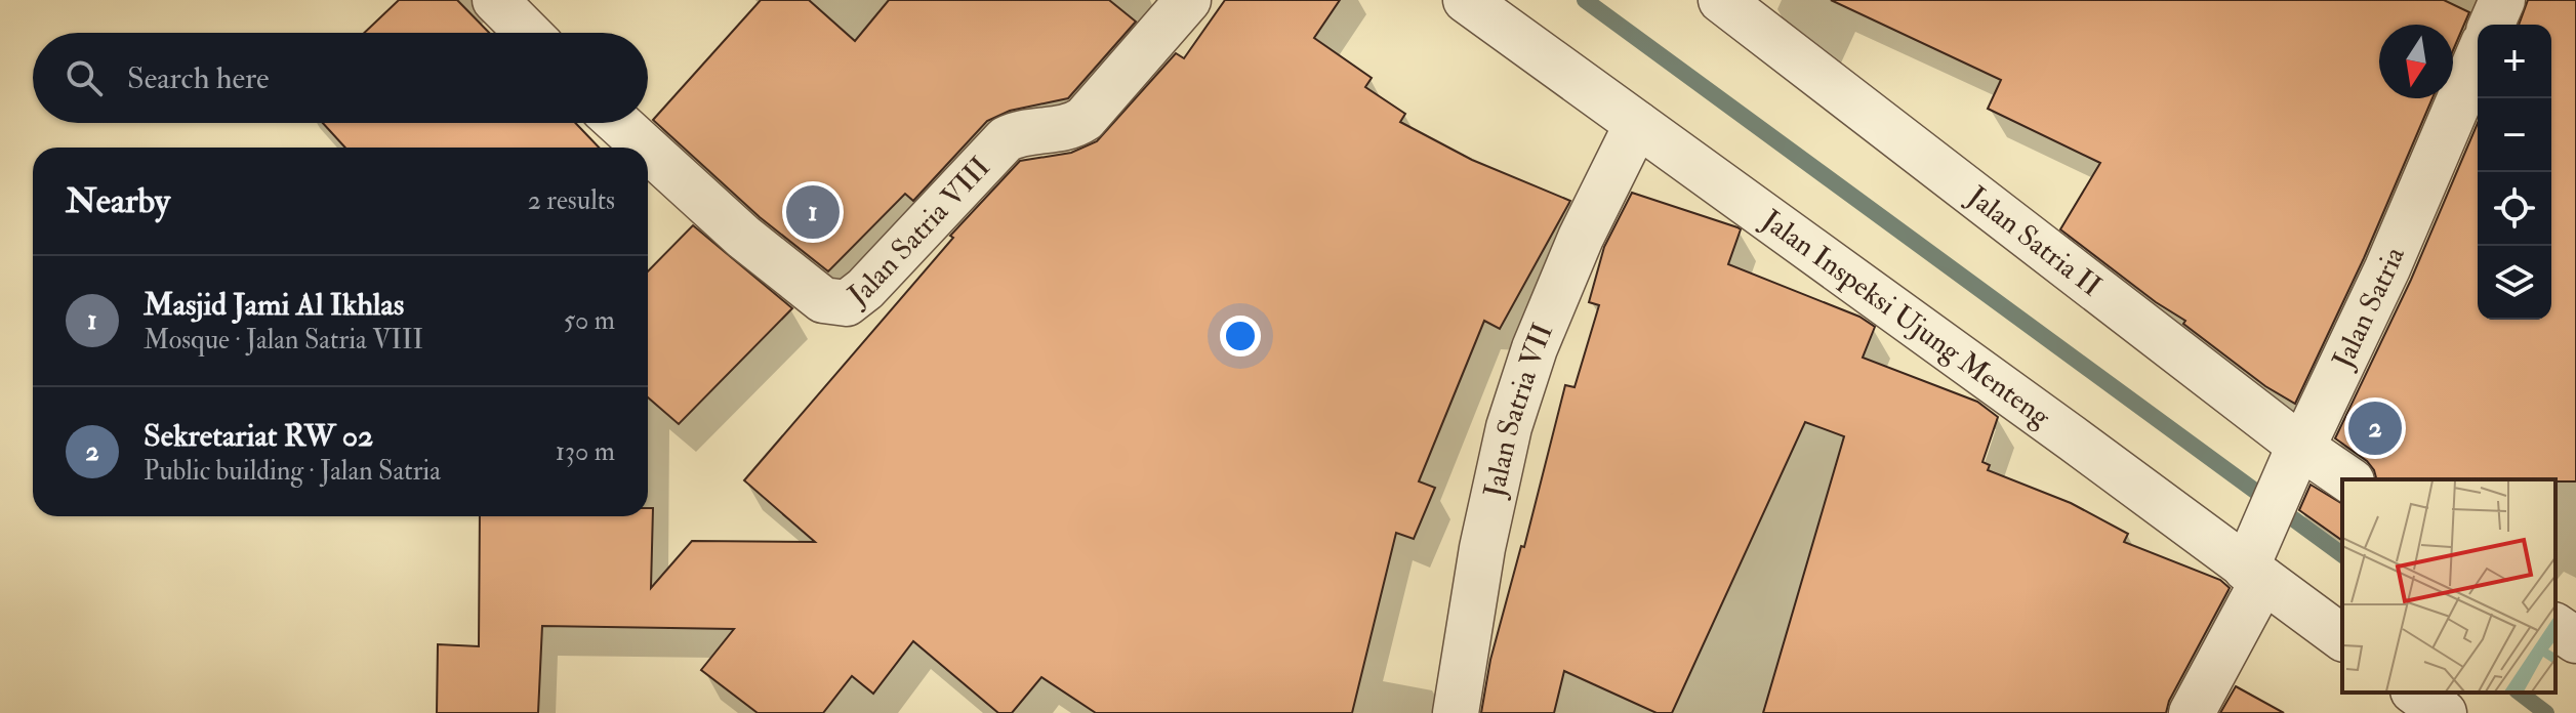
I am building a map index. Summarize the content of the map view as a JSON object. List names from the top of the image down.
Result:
{
  "streets": {
    "street": [
      "Jalan Satria VIII",
      "Jalan Satria II",
      "Jalan Satria",
      "Jalan Inspeksi Ujung Menteng",
      "Jalan Satria VII"
    ]
  },
  "crossings": [
    ["Jalan Satria II", "Jalan Satria"],
    ["Jalan Satria", "Jalan Inspeksi Ujung Menteng"],
    ["Jalan Inspeksi Ujung Menteng", "Jalan Satria VII"]
  ],
  "north": "bottom",
  "page": {
    "map_buttons": ["+", "−"],
    "search": "Search here",
    "heading": ["Nearby", "2 results"],
    "pins": ["1", "2"],
    "list": [
      {
        "mark": "1",
        "name": "Masjid Jami Al Ikhlas",
        "note": "Mosque · Jalan Satria VIII",
        "value": "50 m"
      },
      {
        "mark": "2",
        "name": "Sekretariat RW 02",
        "note": "Public building · Jalan Satria",
        "value": "130 m"
      }
    ]
  }
}
